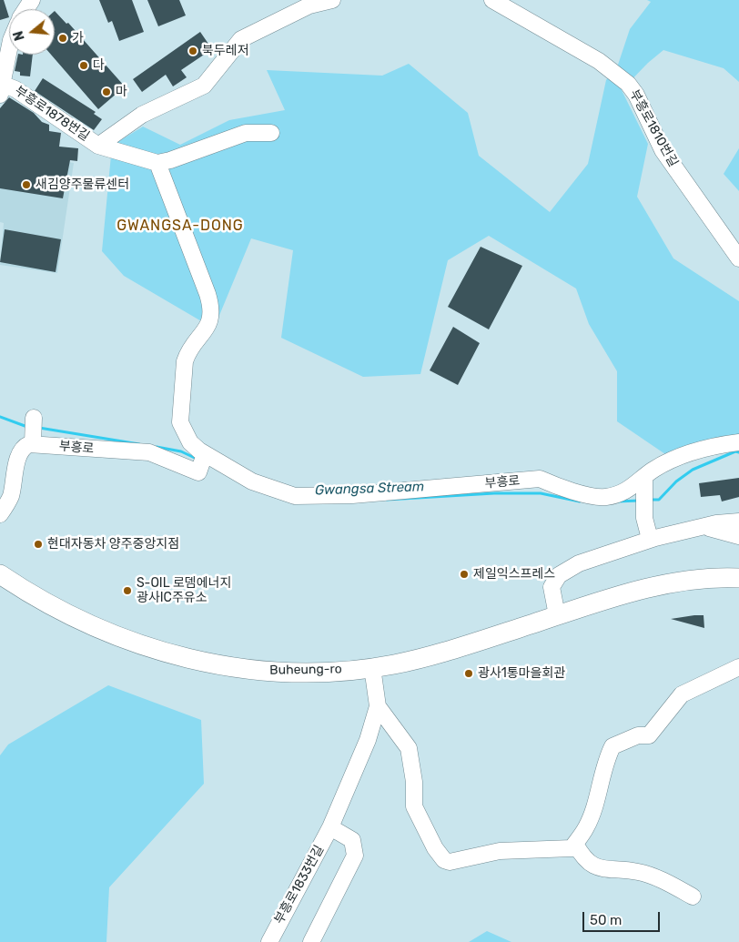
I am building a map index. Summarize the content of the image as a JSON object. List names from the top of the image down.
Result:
{
  "streets": {
    "main road": ["Buheung-ro"],
    "street": [
      "부흥로1878번길",
      "부흥로1810번길",
      "부흥로",
      "부흥로1833번길"
    ]
  },
  "crossings": [
    ["Buheung-ro", "부흥로1833번길"]
  ],
  "districts": ["GWANGSA-DONG"],
  "water": ["Gwangsa Stream"],
  "places": [
    "가",
    "북두레저",
    "다",
    "마",
    "새김양주물류센터",
    "현대자동차 양주중앙지점",
    "제일익스프레스",
    "S-OIL 로뎀에너지 광사IC주유소",
    "광사1통마을회관"
  ],
  "scale_bar": "50 m",
  "north": "left"
}
